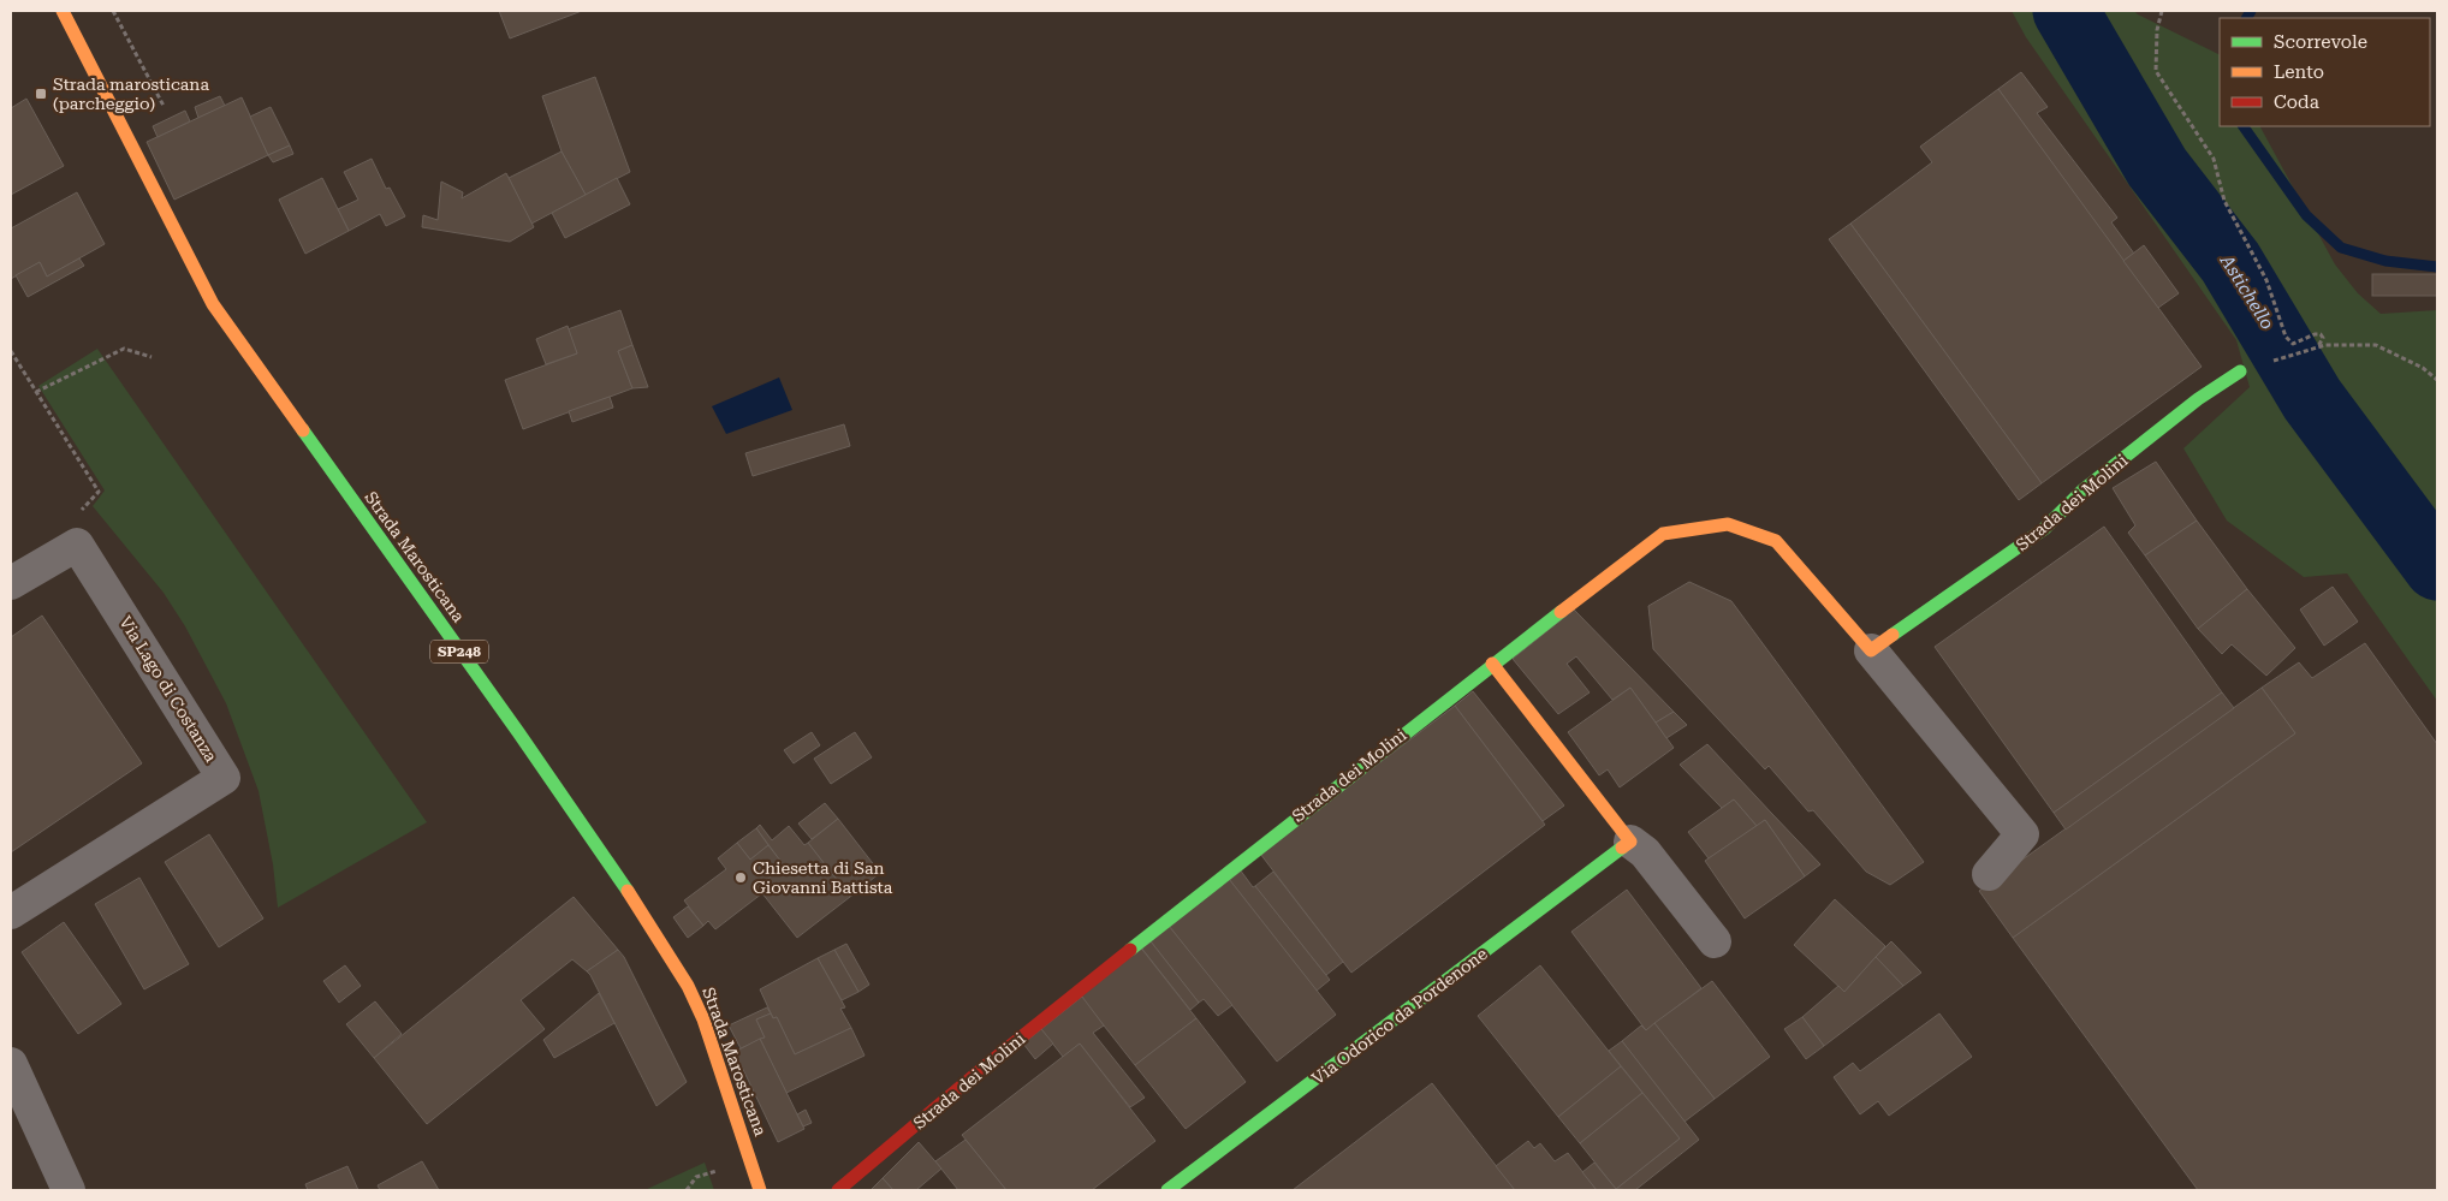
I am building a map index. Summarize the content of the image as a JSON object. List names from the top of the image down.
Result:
{
  "streets": {
    "street": [
      "Strada dei Molini",
      "Strada Marosticana",
      "SP248",
      "Via Lago di Costanza",
      "Via Odorico da Pordenone"
    ]
  },
  "water": ["Astichello"],
  "places": {
    "transit": ["Strada marosticana (parcheggio)"],
    "other": ["Chiesetta di San Giovanni Battista"]
  },
  "legend": ["Scorrevole", "Lento", "Coda"]
}
